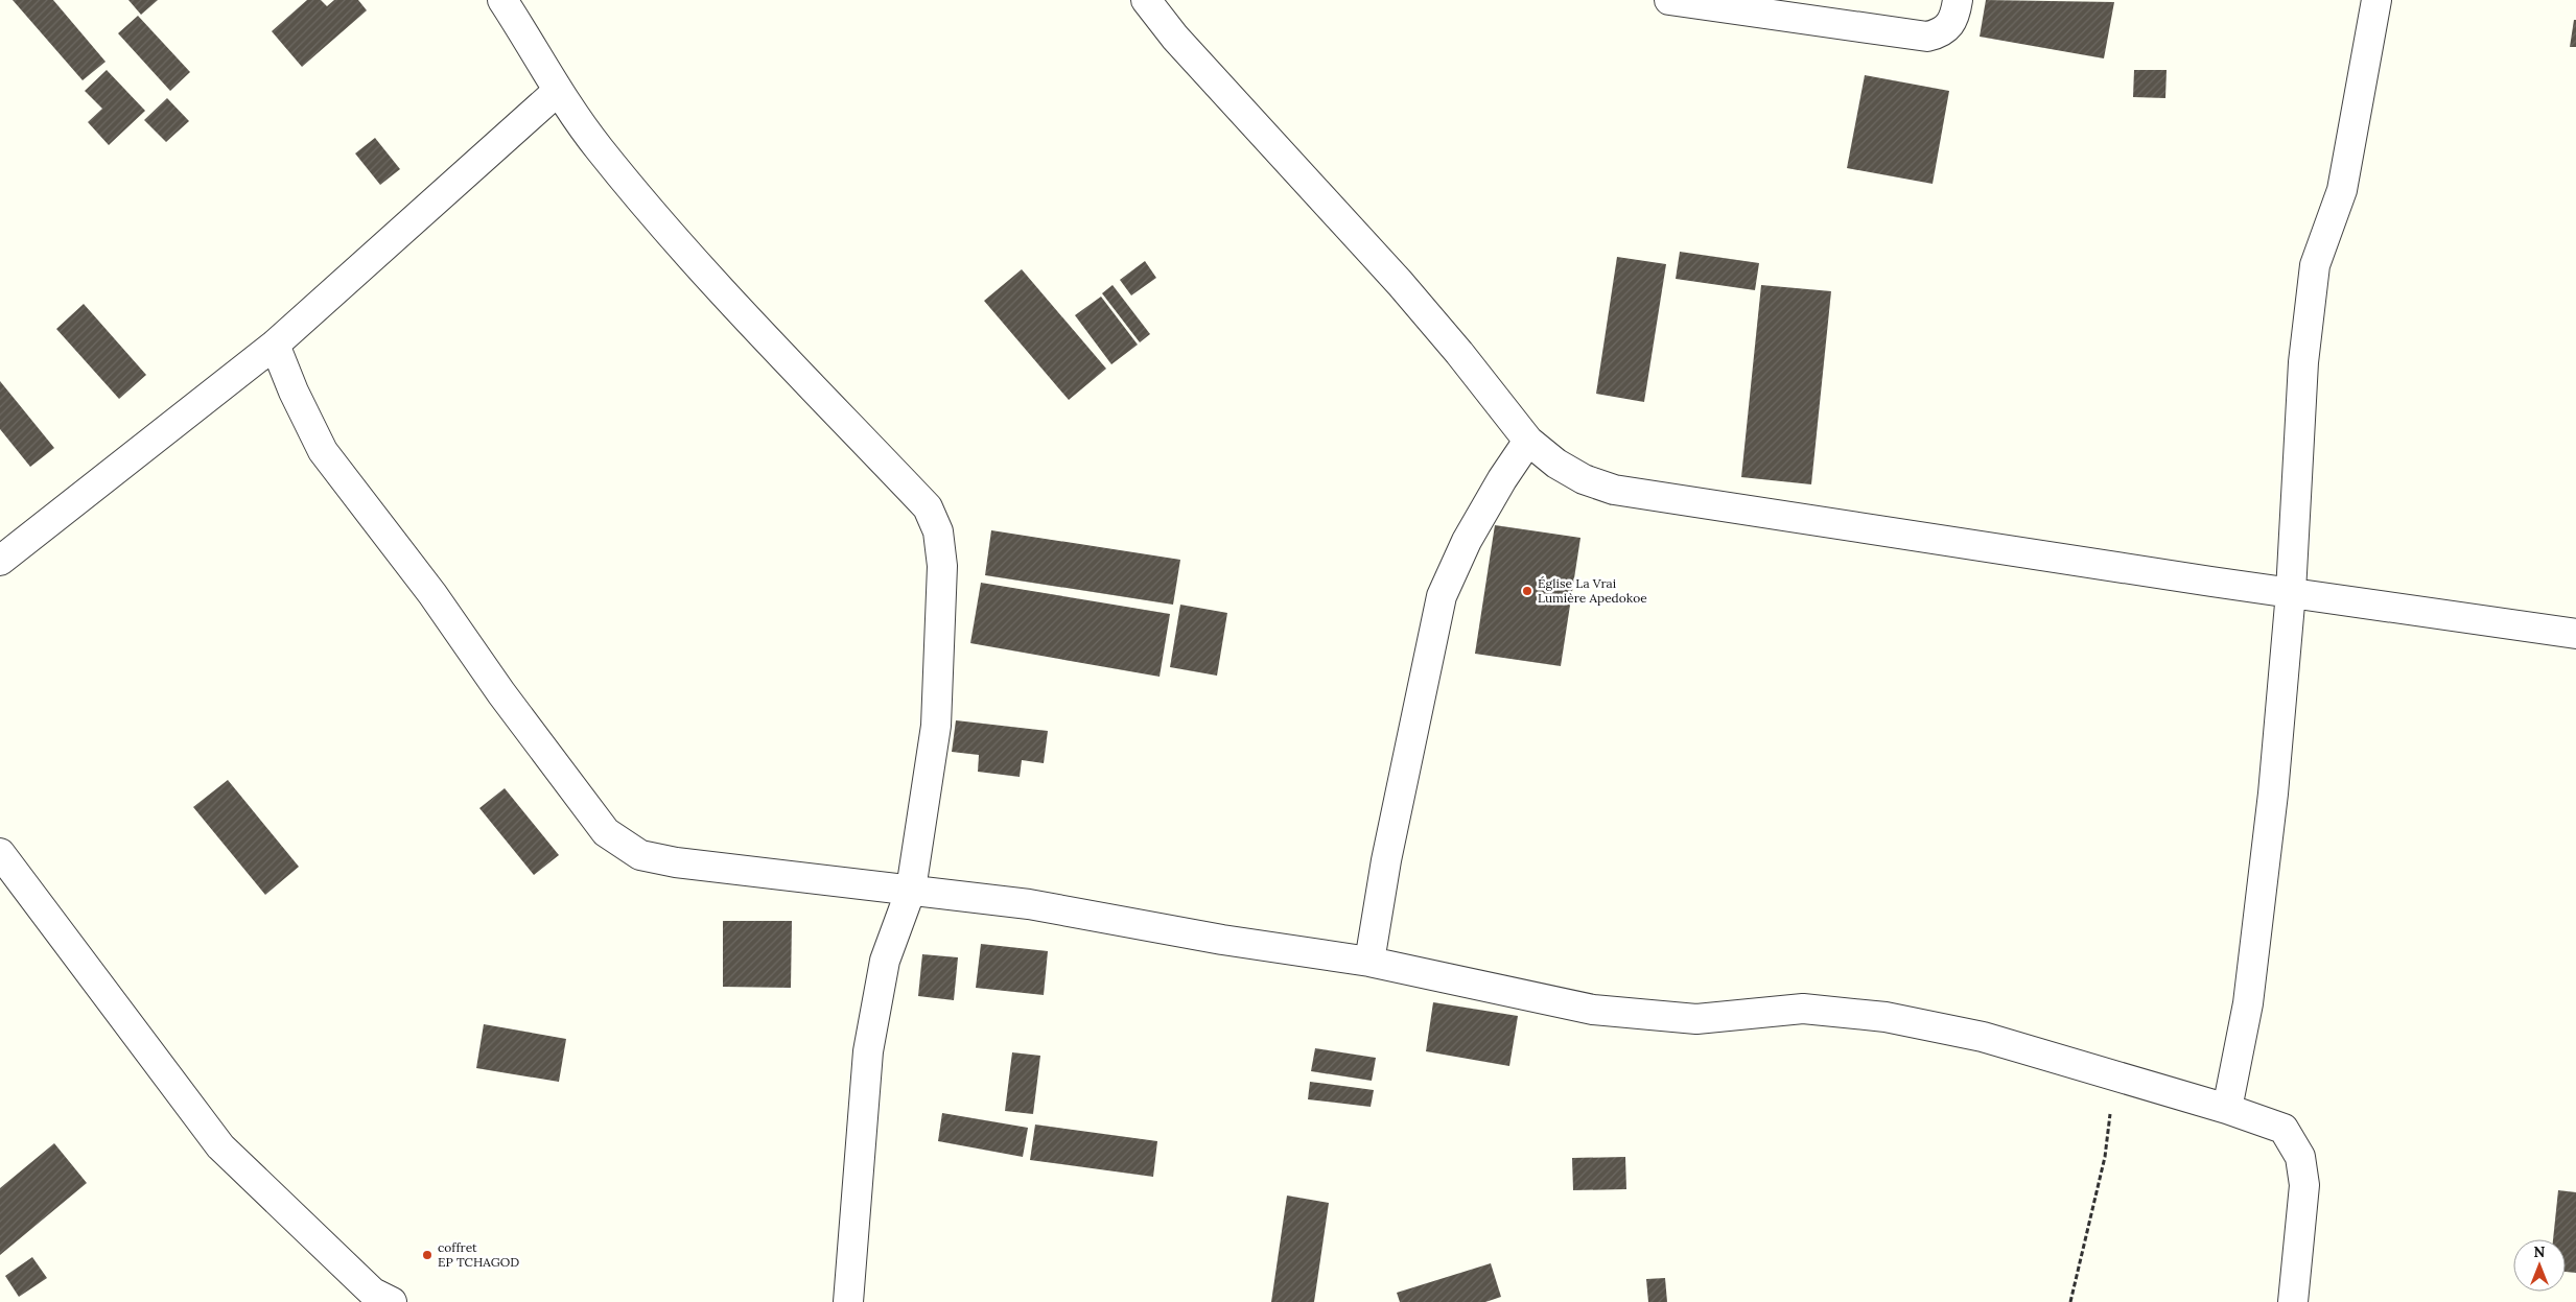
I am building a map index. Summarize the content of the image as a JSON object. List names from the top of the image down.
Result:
{
  "places": ["Église La Vrai Lumière Apedokoe", "coffret EP TCHAGOD"],
  "north": "top"
}
